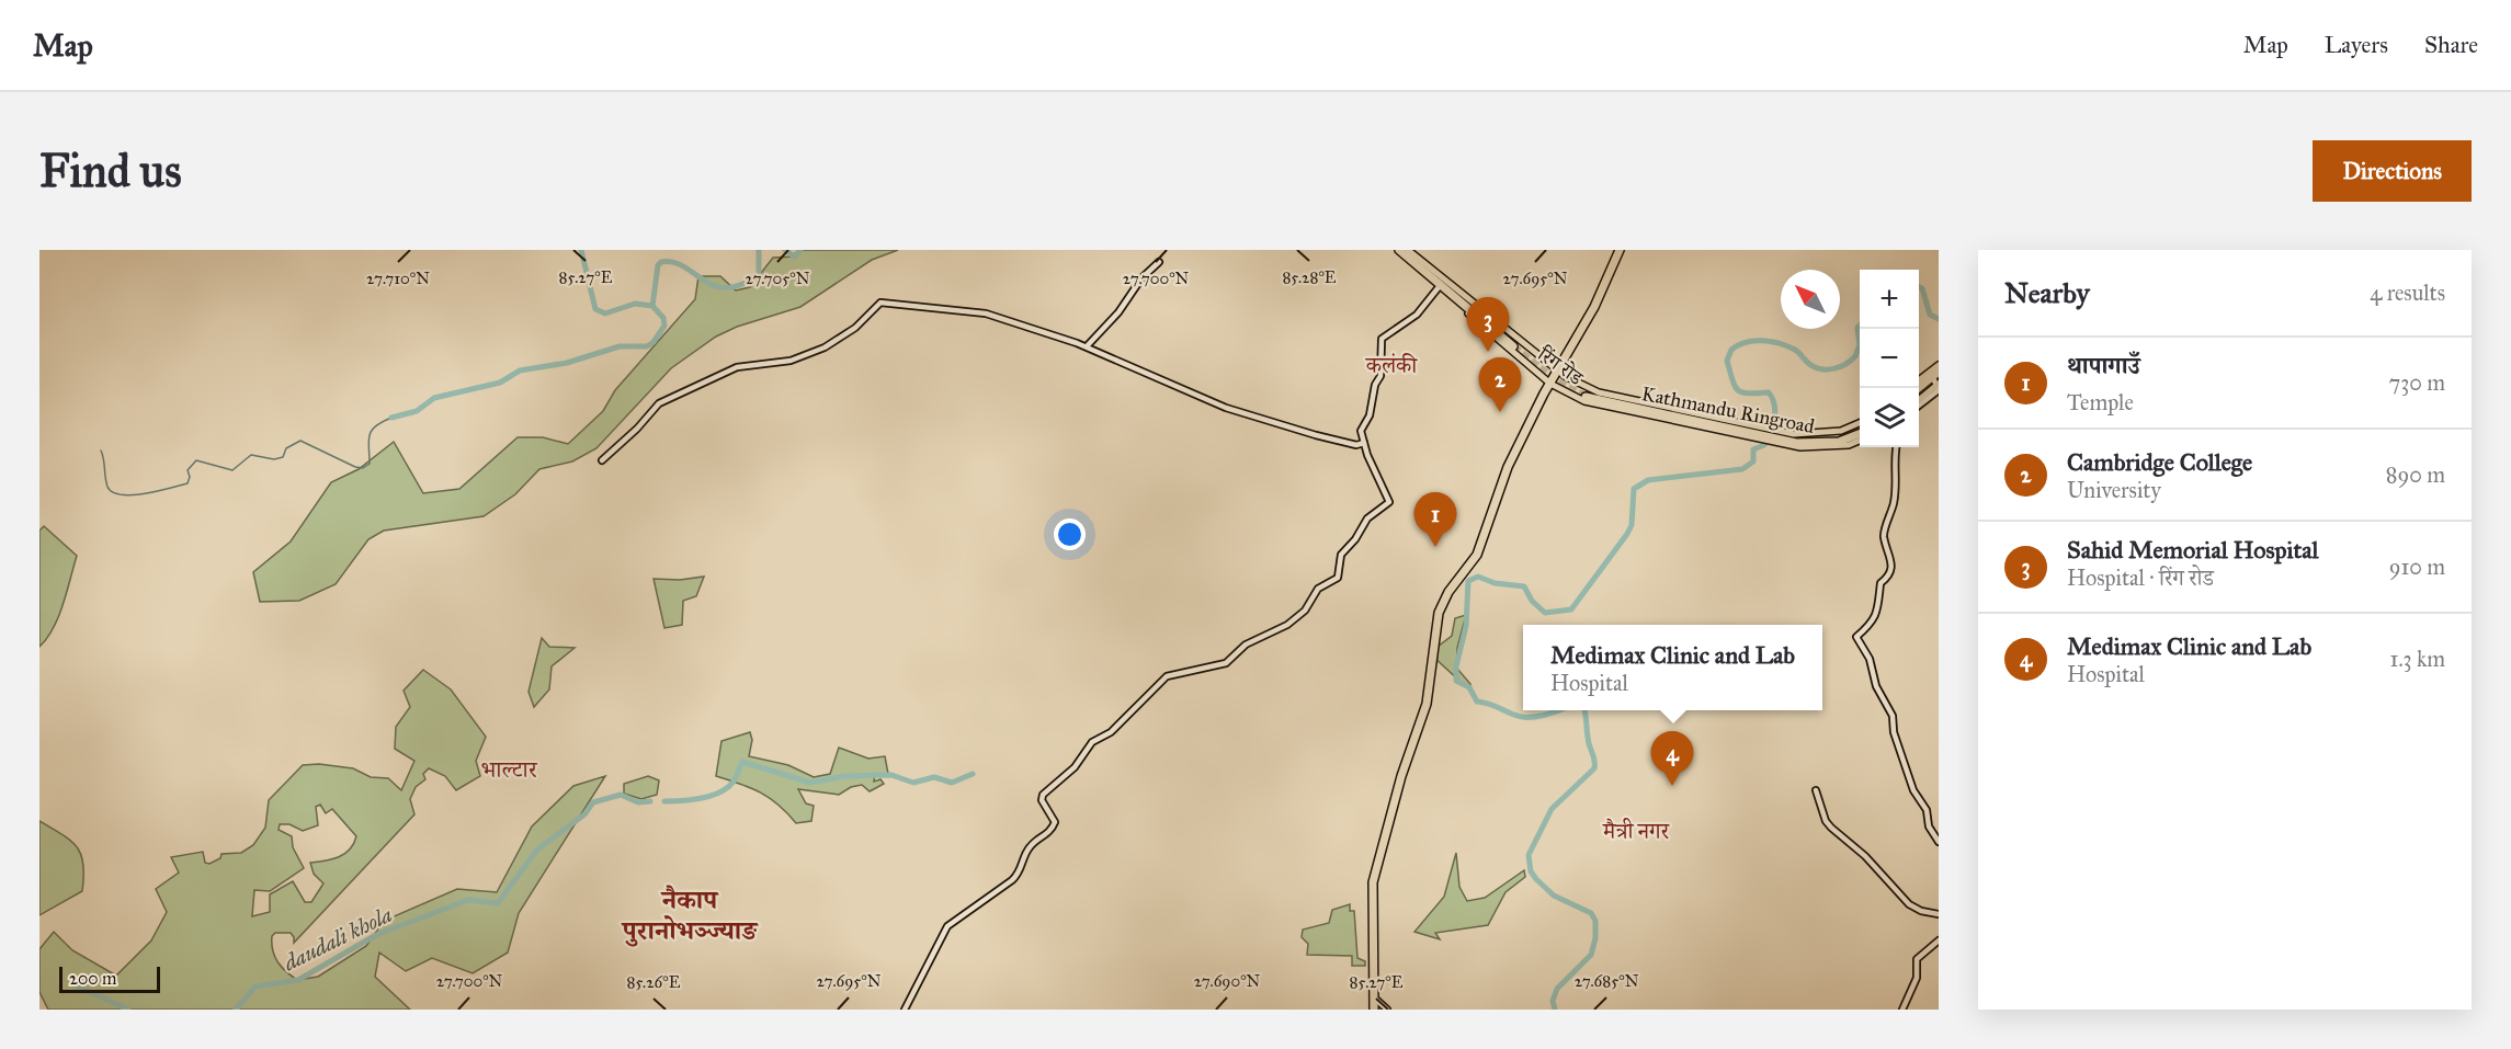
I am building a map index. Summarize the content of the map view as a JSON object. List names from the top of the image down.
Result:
{
  "streets": {
    "highway": ["Kathmandu Ringroad"],
    "main road": ["रिंग रोड"]
  },
  "crossings": [
    ["रिंग रोड", "Kathmandu Ringroad"]
  ],
  "districts": [
    "कलंकी",
    "भाल्टार",
    "मैत्री नगर",
    "नैकाप पुरानोभञ्ज्याङ"
  ],
  "water": ["daudali khola"],
  "scale_bar": "200 m",
  "north": "top left",
  "page": {
    "header": "Map",
    "nav": ["Map", "Layers", "Share"],
    "buttons": "Directions",
    "title": "Find us",
    "heading": ["Nearby", "4 results"],
    "map_buttons": ["+", "−"],
    "pins": [
      "3",
      "2",
      "1",
      "4"
    ],
    "list": [
      {
        "mark": "1",
        "name": "थापागाउँ",
        "note": "Temple",
        "value": "730 m"
      },
      {
        "mark": "2",
        "name": "Cambridge College",
        "note": "University",
        "value": "890 m"
      },
      {
        "mark": "3",
        "name": "Sahid Memorial Hospital",
        "note": "Hospital · रिंग रोड",
        "value": "910 m"
      },
      {
        "mark": "4",
        "name": "Medimax Clinic and Lab",
        "note": "Hospital",
        "value": "1.3 km"
      }
    ],
    "popup": ["Medimax Clinic and Lab", "Hospital"],
    "scale": "200 m"
  },
  "coordinates": [
    "85.27°E",
    "85.28°E",
    "27.710°N",
    "27.705°N",
    "27.700°N",
    "27.695°N",
    "27.690°N",
    "27.685°N",
    "85.26°E"
  ]
}
